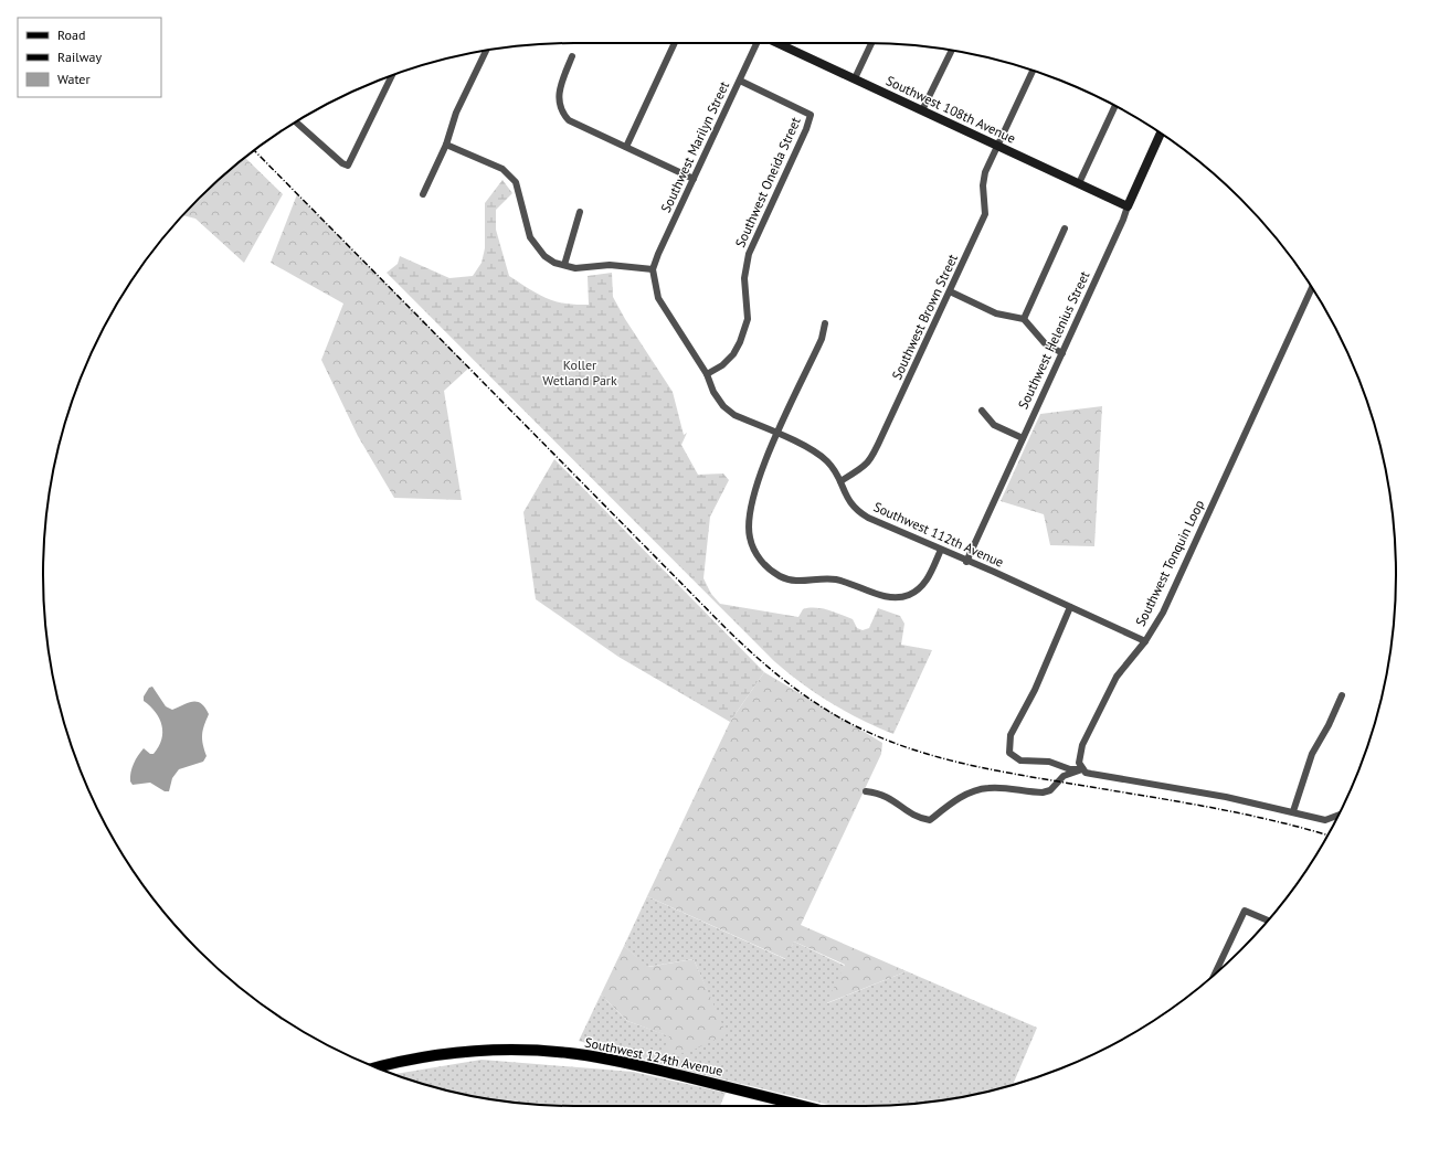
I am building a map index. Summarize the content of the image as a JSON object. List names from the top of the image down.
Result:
{
  "streets": {
    "main road": ["Southwest 124th Avenue"],
    "street": [
      "Southwest 108th Avenue",
      "Southwest Marilyn Street",
      "Southwest Oneida Street",
      "Southwest Brown Street",
      "Southwest Helenius Street",
      "Southwest 112th Avenue",
      "Southwest Tonquin Loop"
    ]
  },
  "crossings": [
    ["Southwest 108th Avenue", "Southwest Brown Street"],
    ["Southwest 108th Avenue", "Southwest Helenius Street"],
    ["Southwest Marilyn Street", "Southwest Oneida Street"],
    ["Southwest Marilyn Street", "Southwest 112th Avenue"],
    ["Southwest Oneida Street", "Southwest 112th Avenue"],
    ["Southwest Brown Street", "Southwest 112th Avenue"],
    ["Southwest Helenius Street", "Southwest 112th Avenue"],
    ["Southwest 112th Avenue", "Southwest Tonquin Loop"]
  ],
  "parks": ["Koller Wetland Park"],
  "legend": ["Road", "Railway", "Water"]
}
